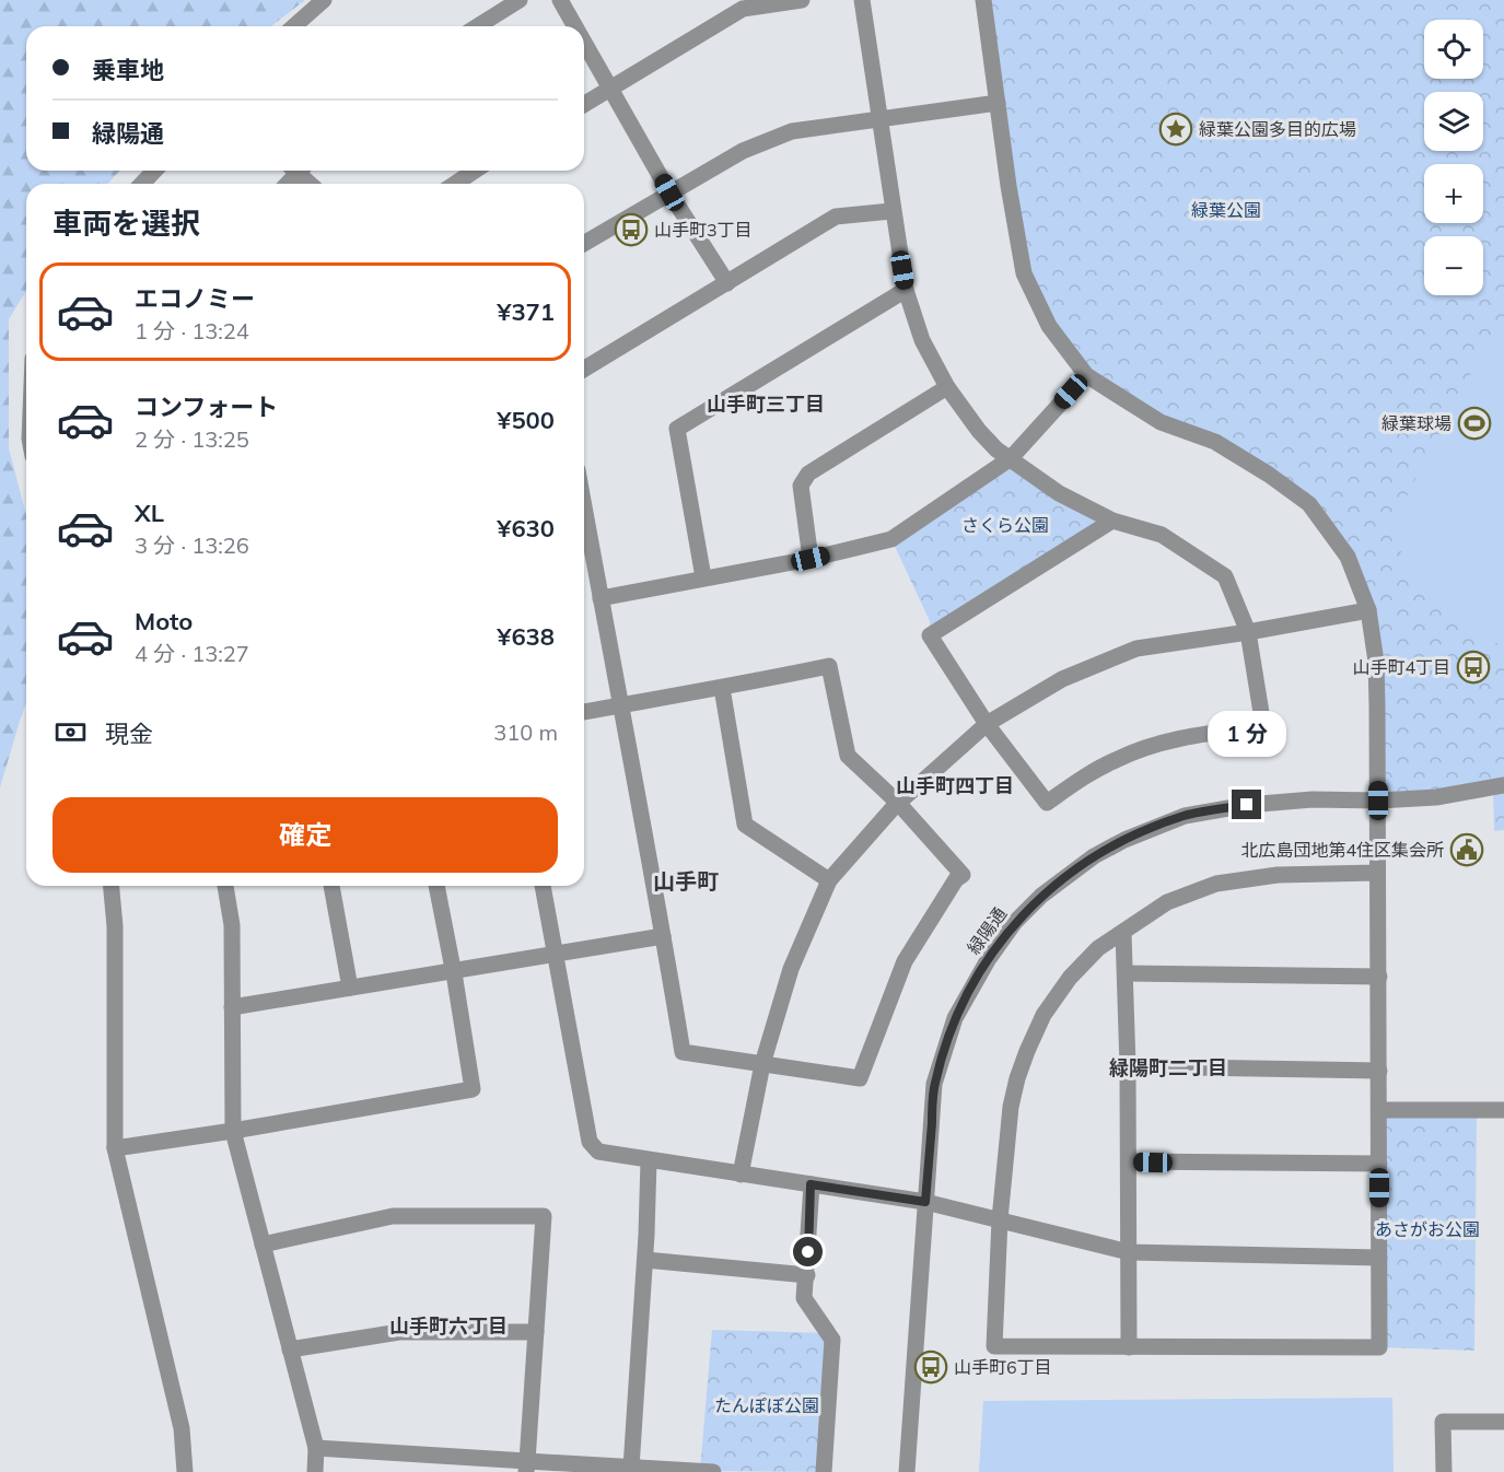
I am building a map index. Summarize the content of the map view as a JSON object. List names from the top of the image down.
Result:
{
  "streets": {
    "street": ["緑陽通"]
  },
  "districts": [
    "山手町三丁目",
    "山手町四丁目",
    "山手町",
    "緑陽町二丁目",
    "山手町六丁目"
  ],
  "parks": [
    "緑葉公園",
    "さくら公園",
    "あさがお公園",
    "たんぽぽ公園"
  ],
  "places": {
    "place": ["緑葉公園多目的広場"],
    "bus stop": ["山手町3丁目", "山手町4丁目", "山手町6丁目"],
    "sports": ["緑葉球場"],
    "public building": ["北広島団地第4住区集会所"]
  },
  "page": {
    "map_buttons": ["+", "−"],
    "banner": ["乗車地", "緑陽通"],
    "heading": "車両を選択",
    "list": [
      {
        "name": "エコノミー",
        "note": "1 分 · 13:24",
        "value": "¥371"
      },
      {
        "name": "コンフォート",
        "note": "2 分 · 13:25",
        "value": "¥500"
      },
      {
        "name": "XL",
        "note": "3 分 · 13:26",
        "value": "¥630"
      },
      {
        "name": "Moto",
        "note": "4 分 · 13:27",
        "value": "¥638"
      }
    ],
    "pay": ["現金", "310 m"],
    "bubble": "1 分",
    "buttons": "確定"
  }
}
